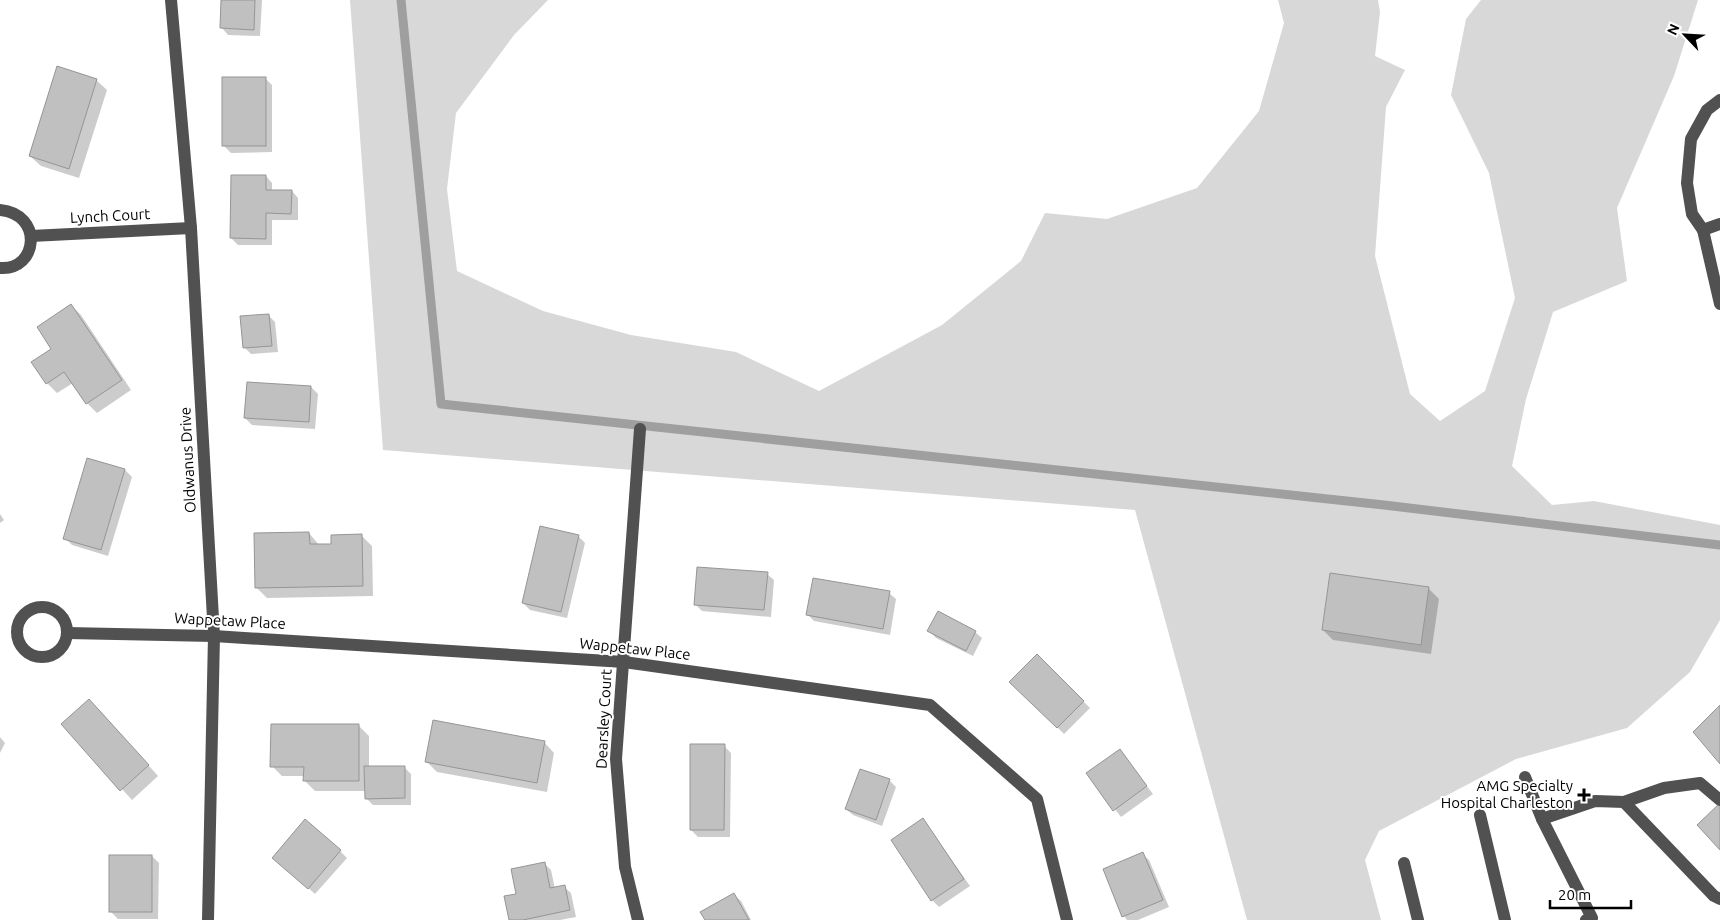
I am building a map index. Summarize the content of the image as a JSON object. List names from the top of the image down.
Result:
{
  "streets": {
    "street": [
      "Lynch Court",
      "Oldwanus Drive",
      "Wappetaw Place",
      "Dearsley Court"
    ]
  },
  "crossings": [
    ["Lynch Court", "Oldwanus Drive"],
    ["Oldwanus Drive", "Wappetaw Place"],
    ["Wappetaw Place", "Dearsley Court"]
  ],
  "places": {
    "health": ["AMG Specialty Hospital Charleston"]
  },
  "scale_bar": "20 m",
  "north": "top left"
}
